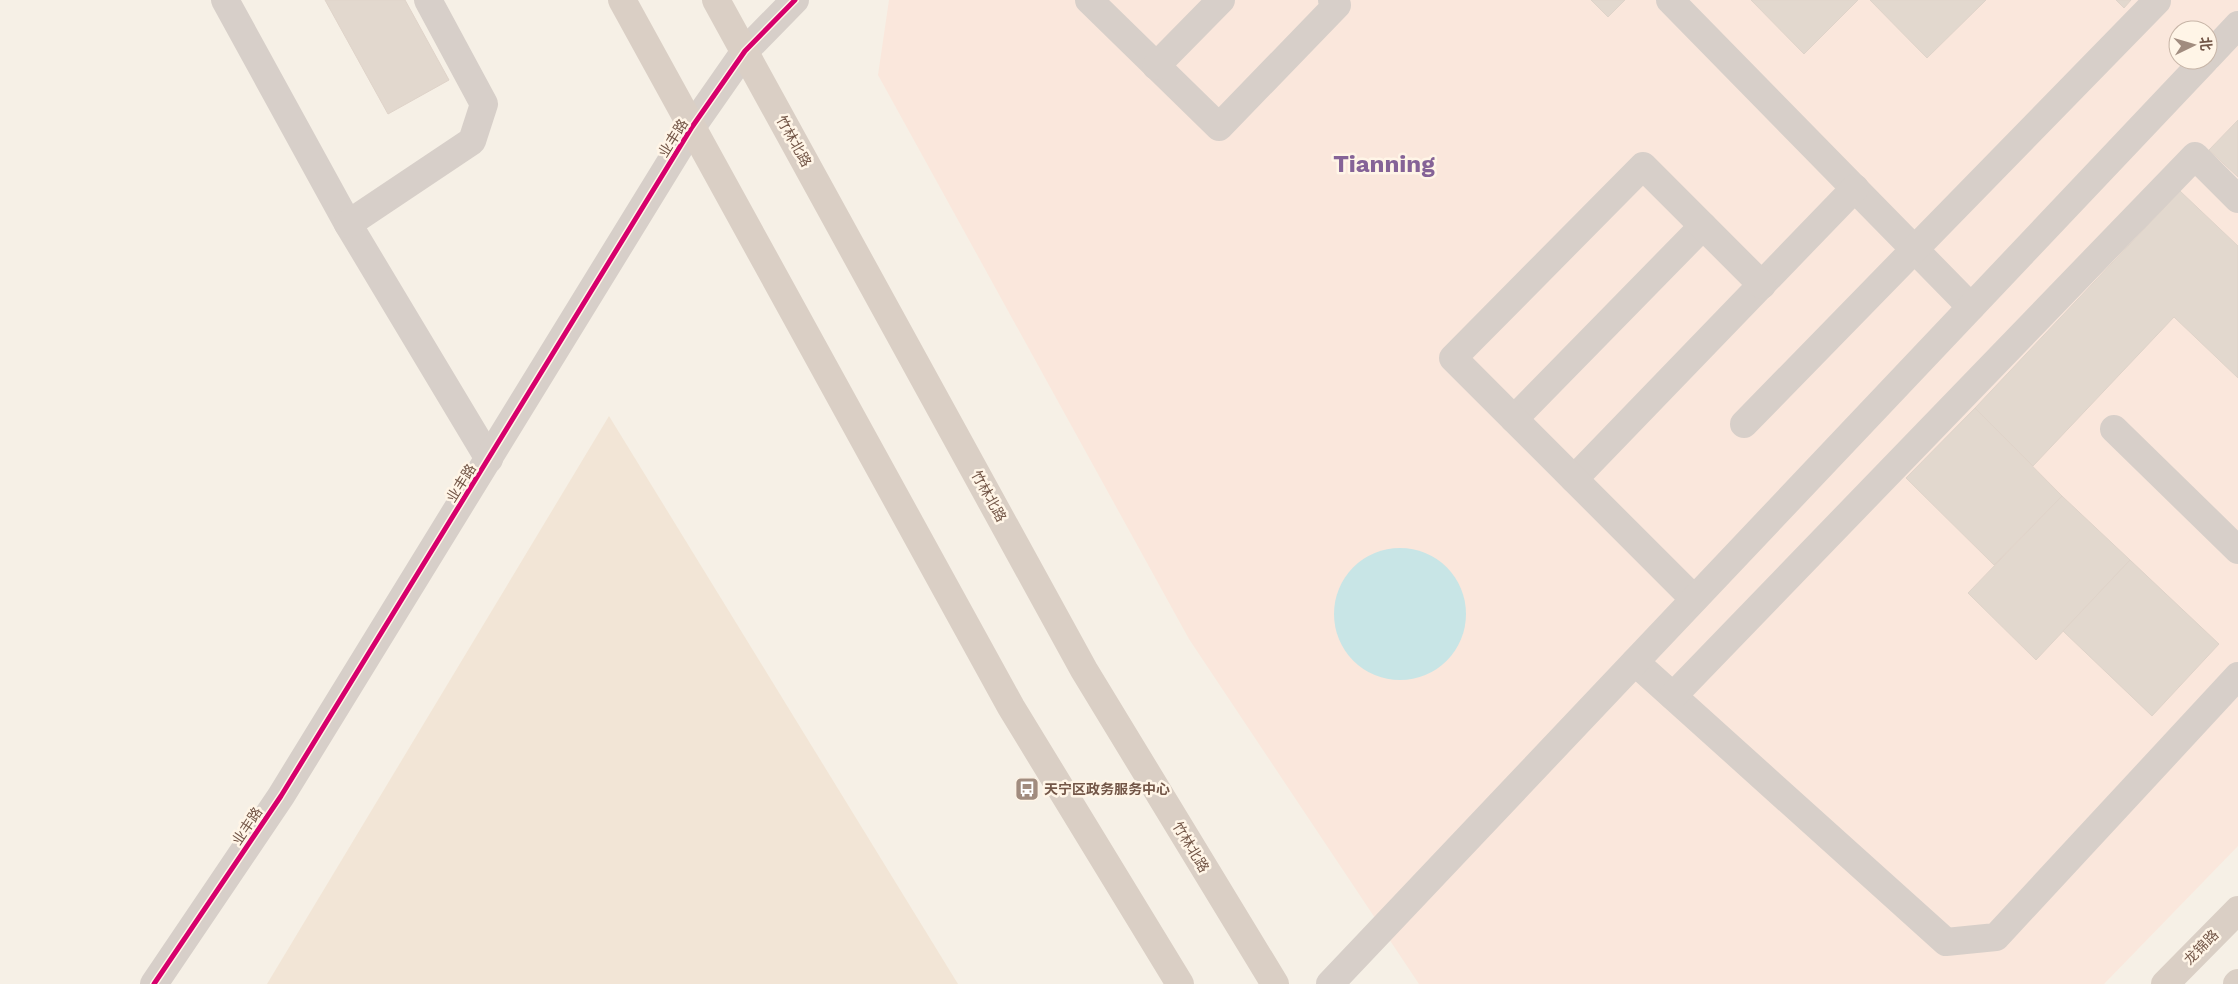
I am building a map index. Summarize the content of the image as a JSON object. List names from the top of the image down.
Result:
{
  "streets": {
    "main road": ["竹林北路", "龙锦路"],
    "street": ["业丰路"]
  },
  "crossings": [
    ["业丰路", "竹林北路"]
  ],
  "districts": ["Tianning"],
  "places": {
    "bus stop": ["天宁区政务服务中心"]
  },
  "north": "right"
}
